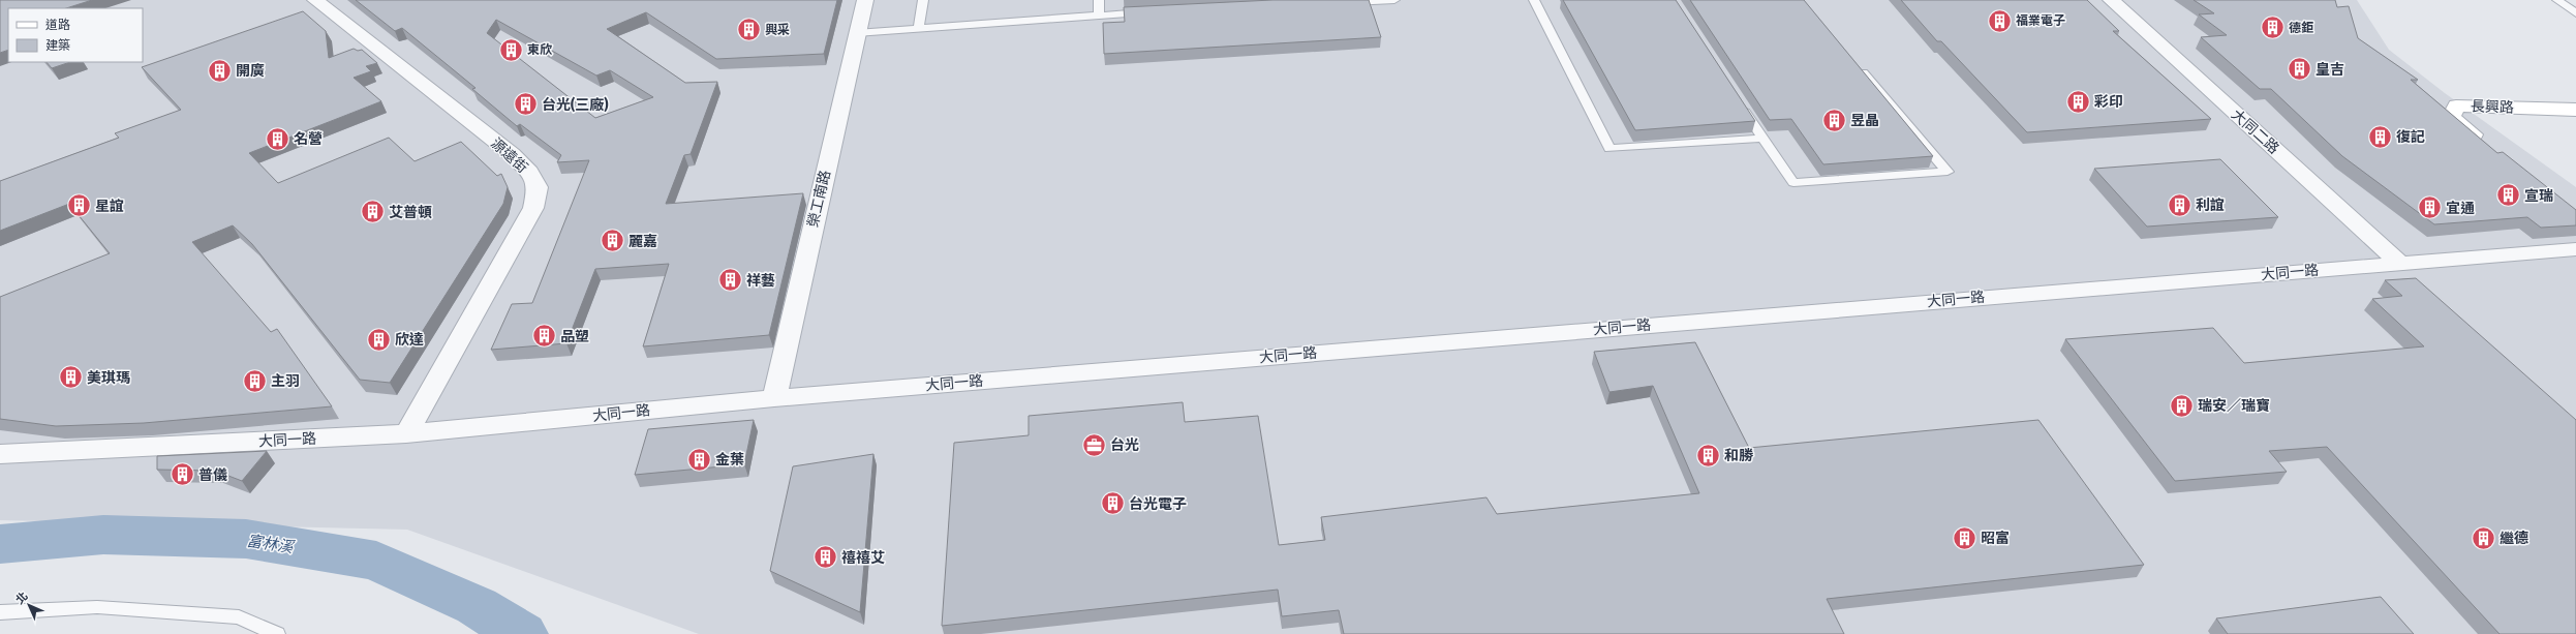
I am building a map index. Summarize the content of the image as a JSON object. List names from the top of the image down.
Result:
{
  "streets": {
    "street": [
      "長興路",
      "大同二路",
      "源遠街",
      "榮工南路",
      "大同一路"
    ]
  },
  "crossings": [
    ["大同二路", "大同一路"],
    ["源遠街", "大同一路"],
    ["榮工南路", "大同一路"]
  ],
  "water": ["富林溪"],
  "places": {
    "building": [
      "福業電子",
      "德鉅",
      "興采",
      "東欣",
      "皇吉",
      "開廣",
      "彩印",
      "台光(三廠)",
      "昱晶",
      "復記",
      "名營",
      "宣瑞",
      "利誼",
      "星誼",
      "宜通",
      "艾普頓",
      "麗嘉",
      "祥藝",
      "品塑",
      "欣達",
      "美琪瑪",
      "主羽",
      "瑞安／瑞寶",
      "和勝",
      "金葉",
      "普儀",
      "台光電子",
      "昭富",
      "繼德",
      "禧禧艾"
    ],
    "office": ["台光"]
  },
  "legend": ["道路", "建築"],
  "north": "top left"
}
